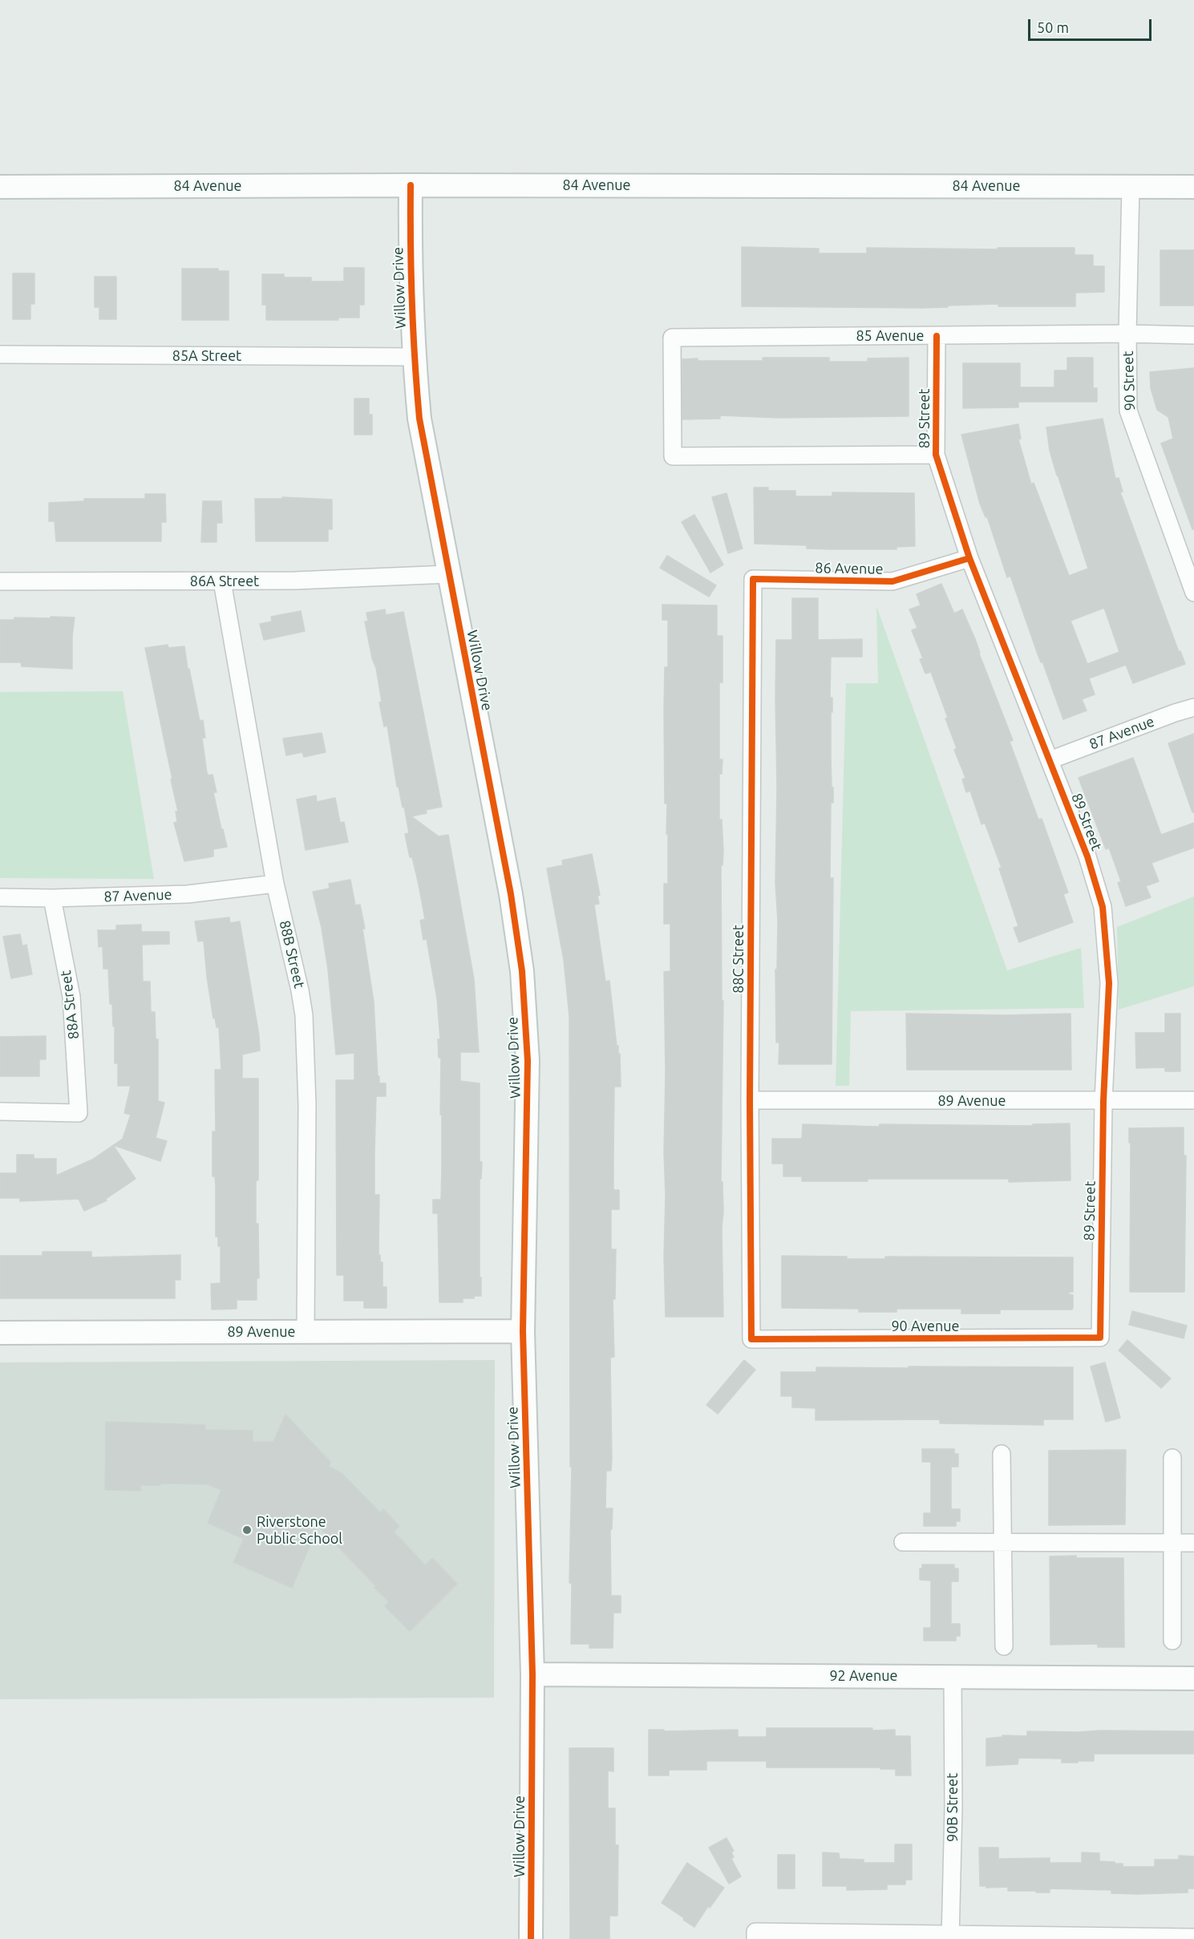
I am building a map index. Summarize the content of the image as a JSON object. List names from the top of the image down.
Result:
{
  "streets": {
    "street": [
      "84 Avenue",
      "Willow Drive",
      "85 Avenue",
      "85A Street",
      "90 Street",
      "89 Street",
      "86 Avenue",
      "86A Street",
      "87 Avenue",
      "88B Street",
      "88C Street",
      "88A Street",
      "89 Avenue",
      "90 Avenue",
      "92 Avenue",
      "90B Street"
    ]
  },
  "crossings": [
    ["84 Avenue", "Willow Drive"],
    ["84 Avenue", "90 Street"],
    ["Willow Drive", "85A Street"],
    ["Willow Drive", "86A Street"],
    ["Willow Drive", "89 Avenue"],
    ["Willow Drive", "92 Avenue"],
    ["85 Avenue", "90 Street"],
    ["85 Avenue", "89 Street"],
    ["89 Street", "86 Avenue"],
    ["89 Street", "87 Avenue"],
    ["89 Street", "89 Avenue"],
    ["89 Street", "90 Avenue"],
    ["86 Avenue", "88C Street"],
    ["86A Street", "88B Street"],
    ["87 Avenue", "88B Street"],
    ["87 Avenue", "88A Street"],
    ["88B Street", "89 Avenue"],
    ["88C Street", "89 Avenue"],
    ["88C Street", "90 Avenue"],
    ["92 Avenue", "90B Street"]
  ],
  "places": ["Riverstone Public School"],
  "scale_bar": "50 m"
}
